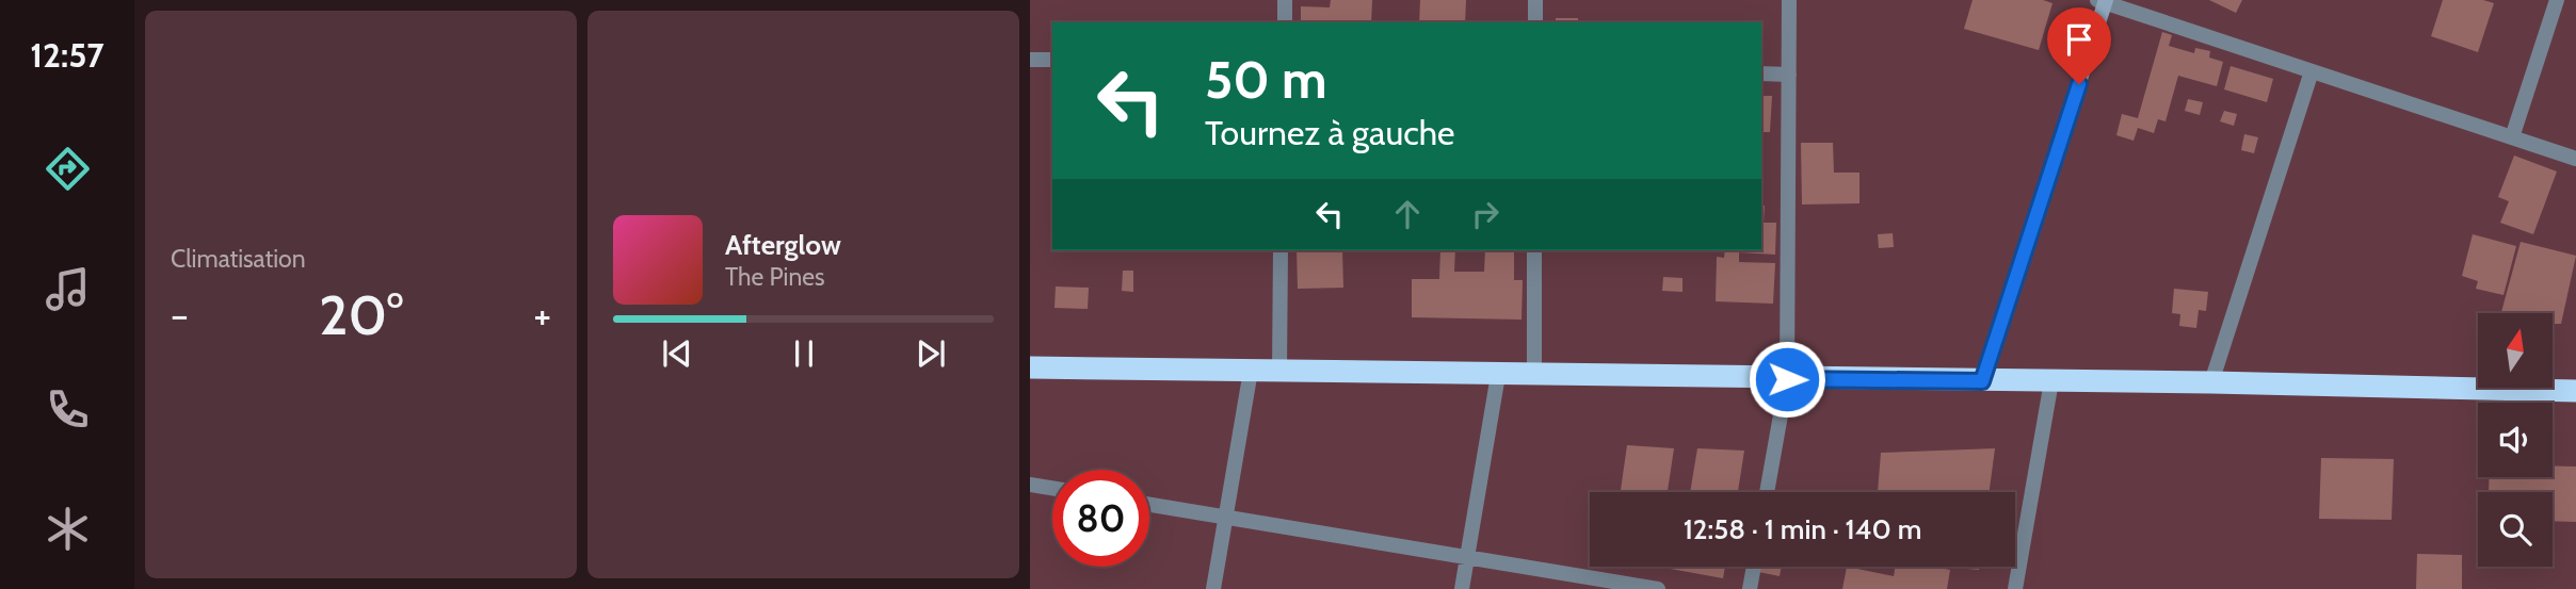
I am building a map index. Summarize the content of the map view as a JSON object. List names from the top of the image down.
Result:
{
  "north": "top",
  "page": {
    "tabs": "12:57",
    "tile": "Climatisation",
    "turn": ["50 m", "Tournez à gauche"],
    "song": ["Afterglow", "The Pines"],
    "heat": ["−", "20°", "+"],
    "limit": "80",
    "trip": "12:58 · 1 min · 140 m"
  }
}
